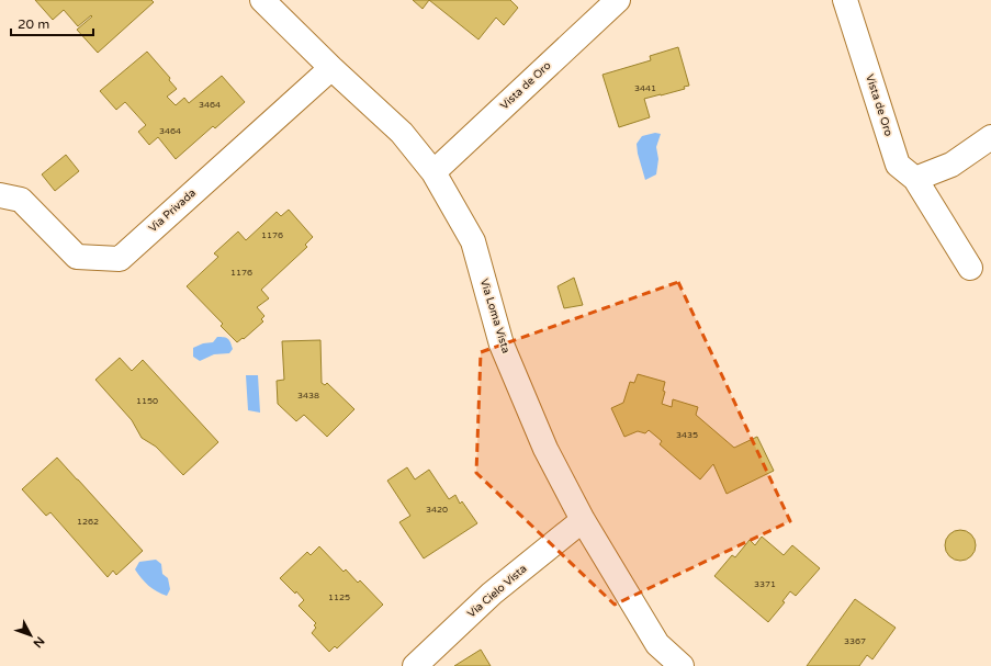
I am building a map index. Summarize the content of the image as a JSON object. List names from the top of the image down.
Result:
{
  "streets": {
    "street": [
      "Vista de Oro",
      "Via Privada",
      "Via Loma Vista",
      "Via Cielo Vista"
    ]
  },
  "crossings": [
    ["Vista de Oro", "Via Loma Vista"],
    ["Via Privada", "Via Loma Vista"],
    ["Via Loma Vista", "Via Cielo Vista"]
  ],
  "house_numbers": [
    "3441",
    "3464",
    "3464",
    "1176",
    "1176",
    "3438",
    "1150",
    "3435",
    "3420",
    "1262",
    "3371",
    "1125",
    "3367"
  ],
  "scale_bar": "20 m",
  "north": "bottom right"
}
